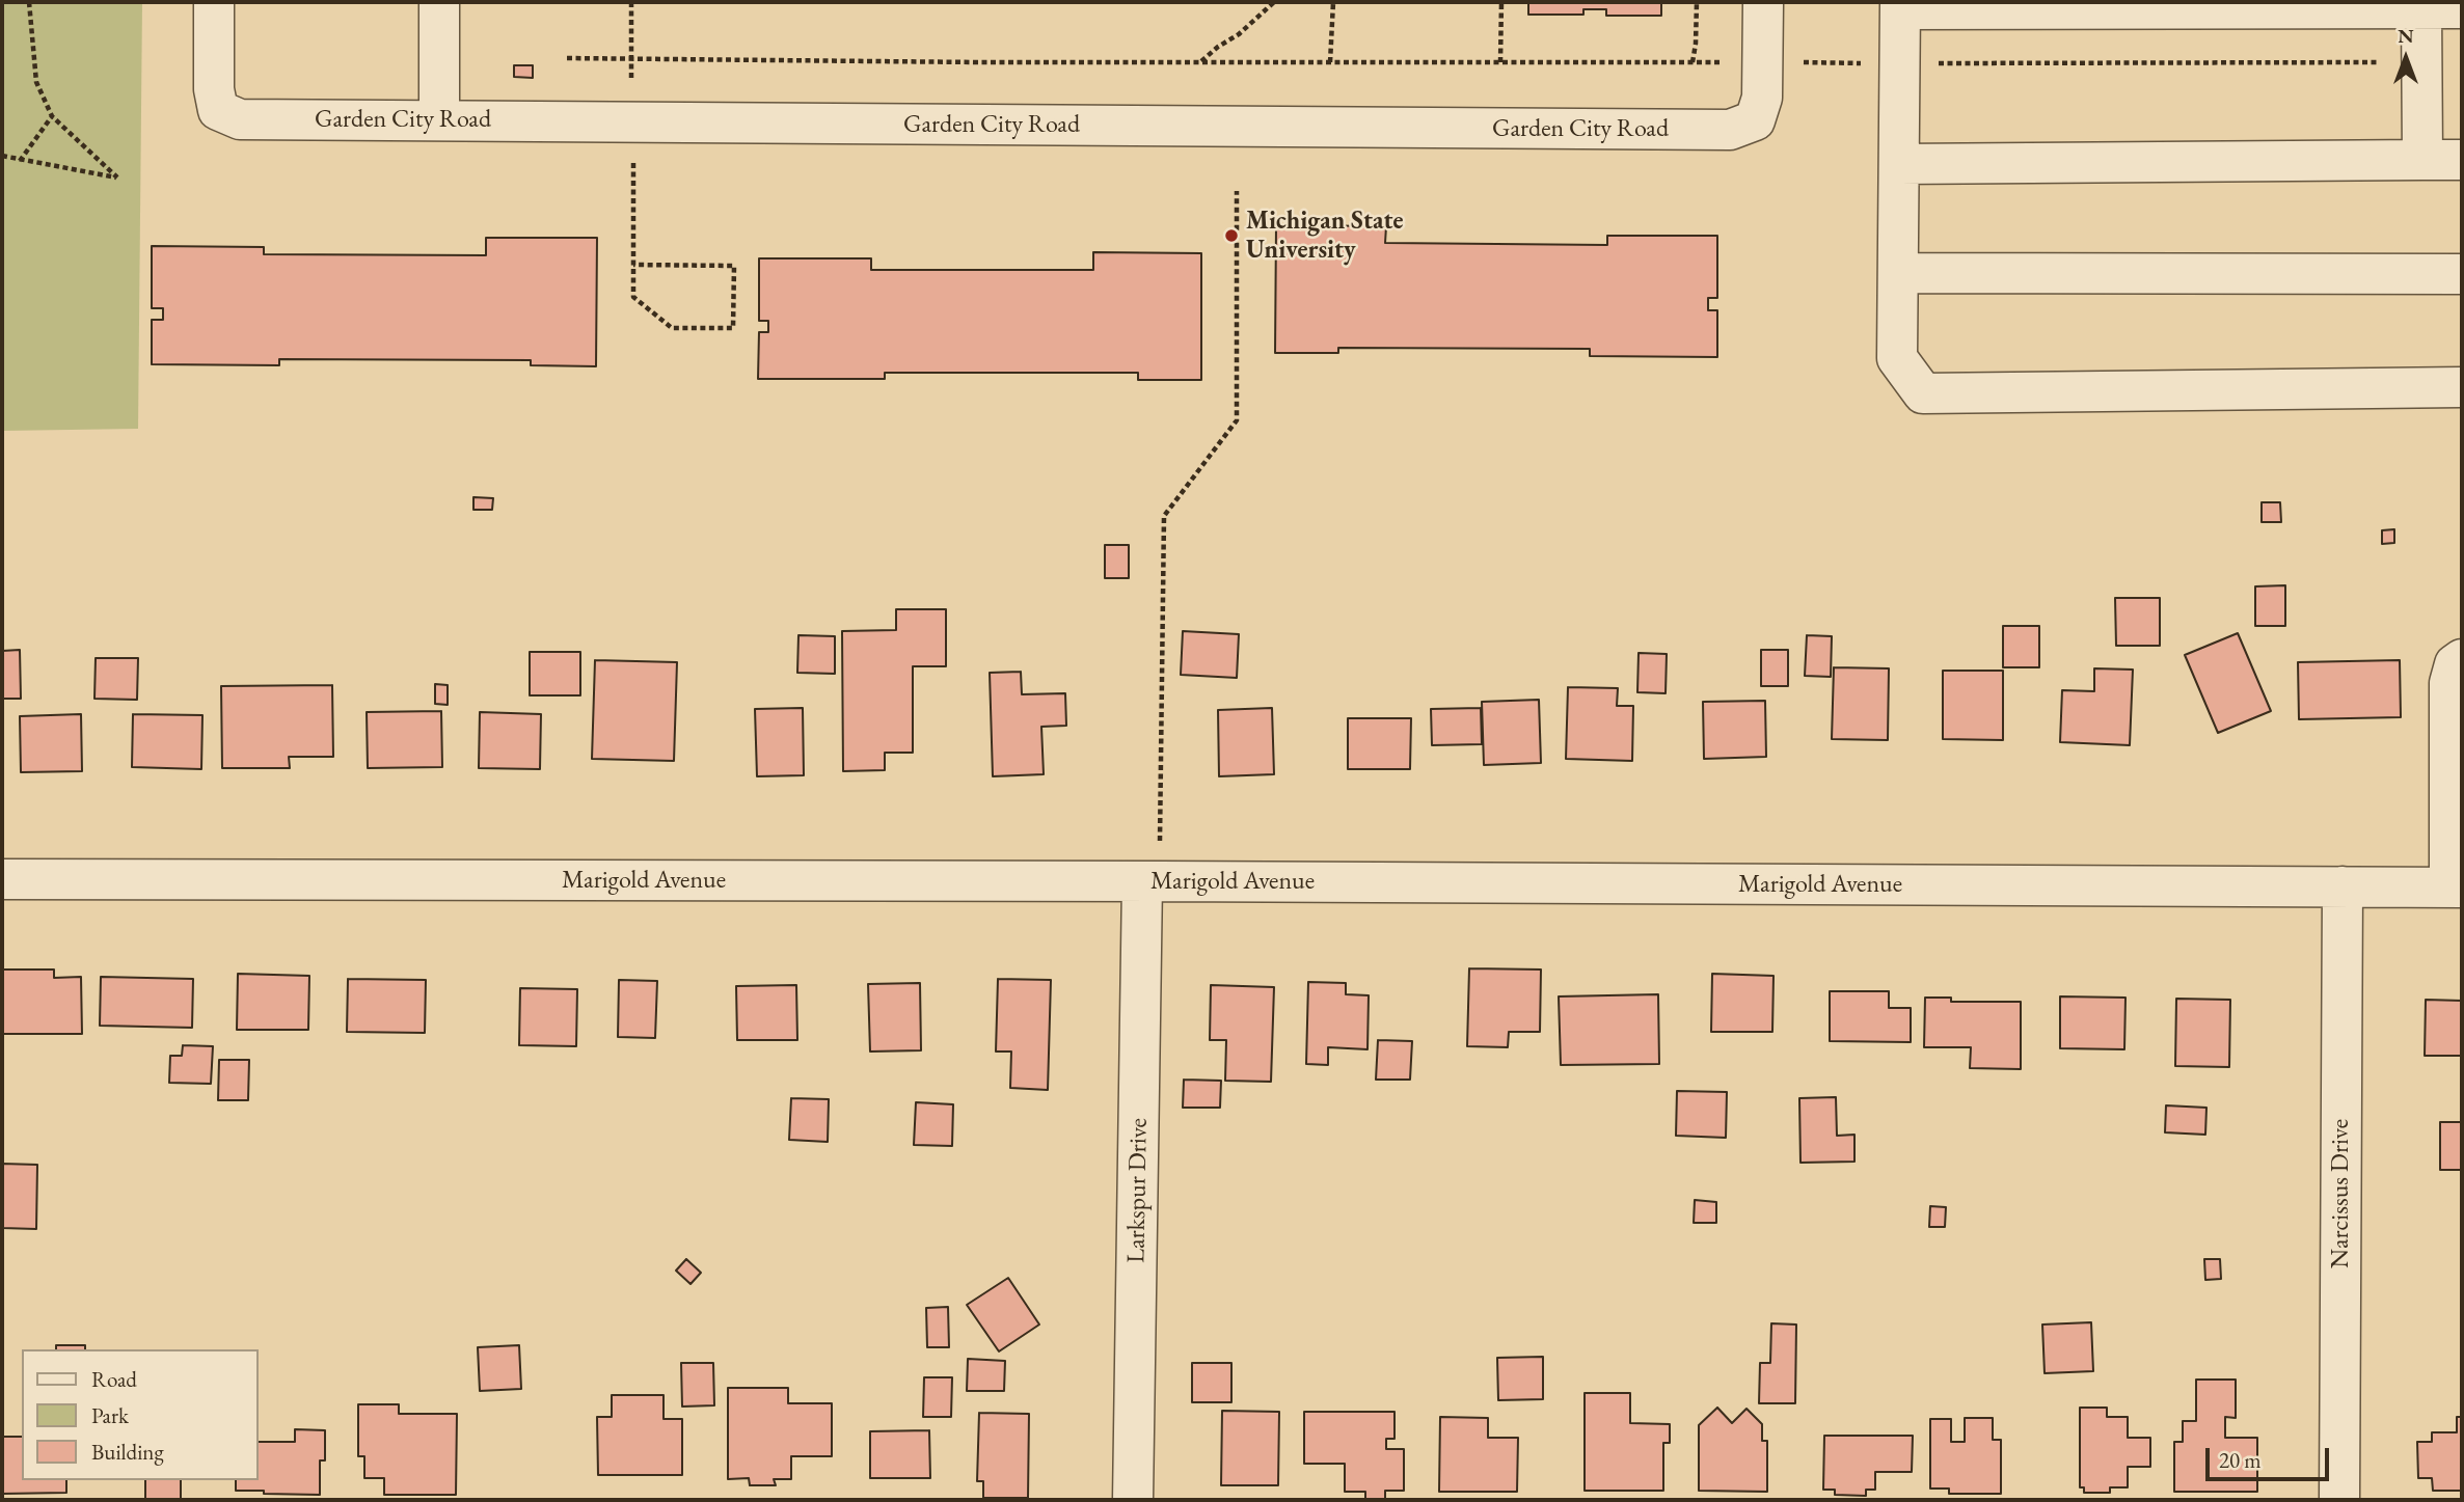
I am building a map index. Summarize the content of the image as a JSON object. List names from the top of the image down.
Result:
{
  "streets": {
    "street": [
      "Garden City Road",
      "Marigold Avenue",
      "Larkspur Drive",
      "Narcissus Drive"
    ]
  },
  "crossings": [
    ["Marigold Avenue", "Larkspur Drive"],
    ["Marigold Avenue", "Narcissus Drive"]
  ],
  "places": ["Michigan State University"],
  "legend": ["Road", "Park", "Building"],
  "scale_bar": "20 m",
  "north": "top"
}
